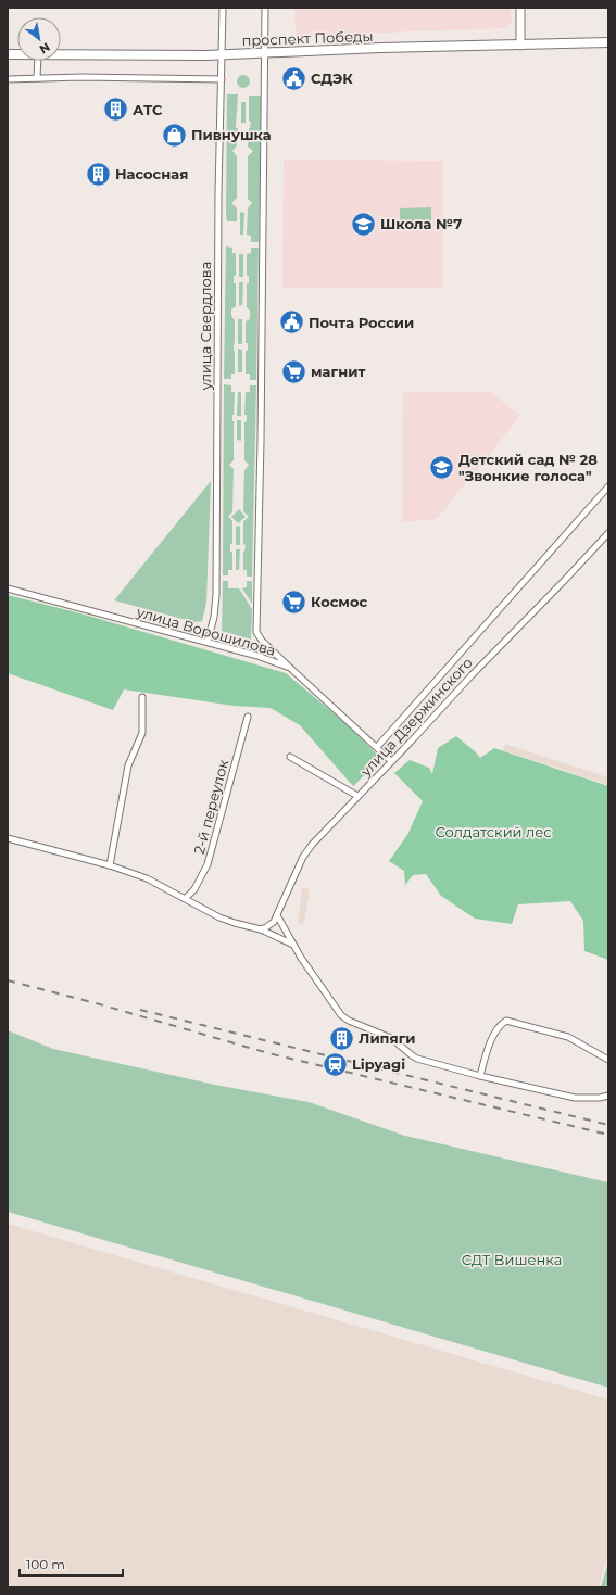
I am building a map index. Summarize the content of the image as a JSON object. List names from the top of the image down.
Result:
{
  "streets": {
    "main road": ["проспект Победы"],
    "street": [
      "улица Свердлова",
      "улица Ворошилова",
      "улица Дзержинского",
      "2-й переулок"
    ]
  },
  "crossings": [
    ["проспект Победы", "улица Свердлова"],
    ["улица Свердлова", "улица Ворошилова"],
    ["улица Ворошилова", "улица Дзержинского"]
  ],
  "parks": ["Солдатский лес", "СДТ Вишенка"],
  "places": {
    "public building": ["СДЭК", "Почта России"],
    "building": ["АТС", "Насосная", "Липяги"],
    "shop": ["Пивнушка"],
    "school or university": ["Школа №7", "Детский сад № 28 \"Звонкие голоса\""],
    "supermarket": ["магнит", "Космос"],
    "station": ["Lipyagi"]
  },
  "scale_bar": "100 m",
  "north": "bottom right"
}
